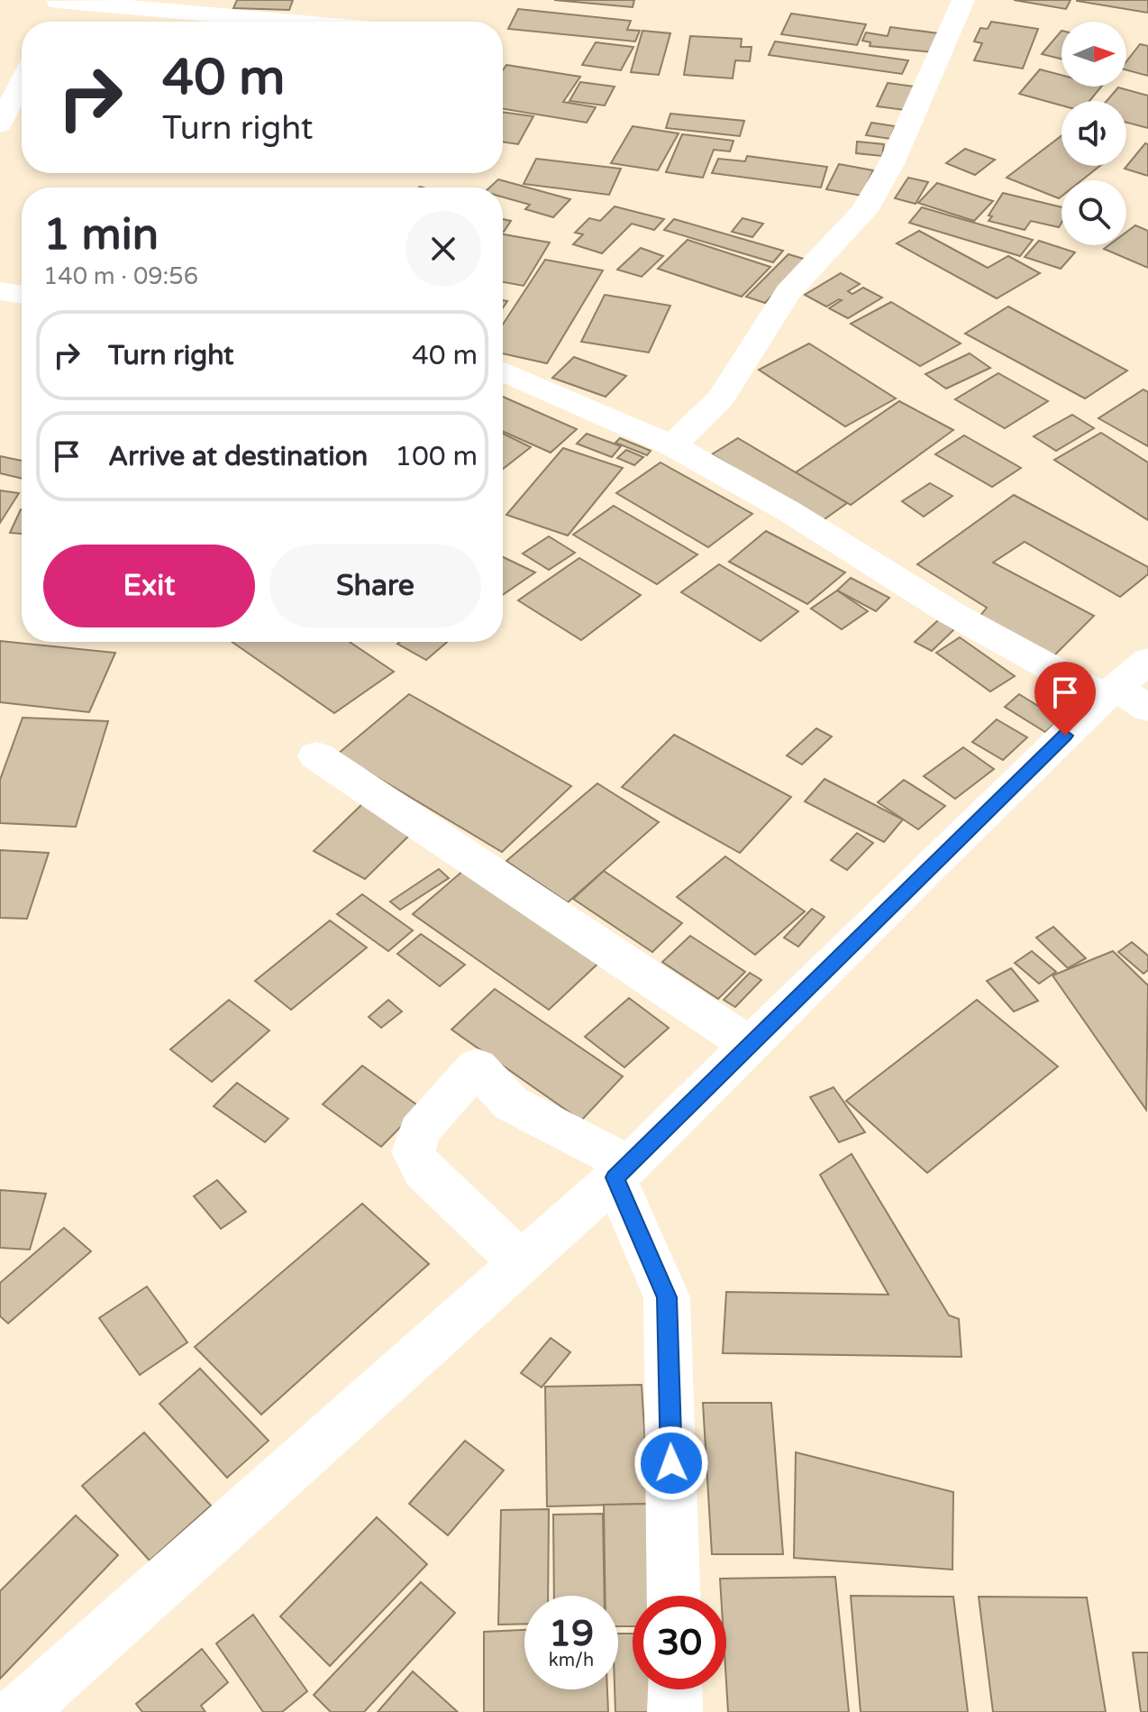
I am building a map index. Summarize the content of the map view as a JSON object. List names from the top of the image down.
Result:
{
  "north": "right",
  "page": {
    "turn": ["40 m", "Turn right"],
    "heading": ["1 min", "140 m · 09:56"],
    "list": [
      {
        "name": "Turn right",
        "value": "40 m"
      },
      {
        "name": "Arrive at destination",
        "value": "100 m"
      }
    ],
    "buttons": ["Exit", "Share"],
    "speed": "19 km/h",
    "limit": "30"
  }
}
